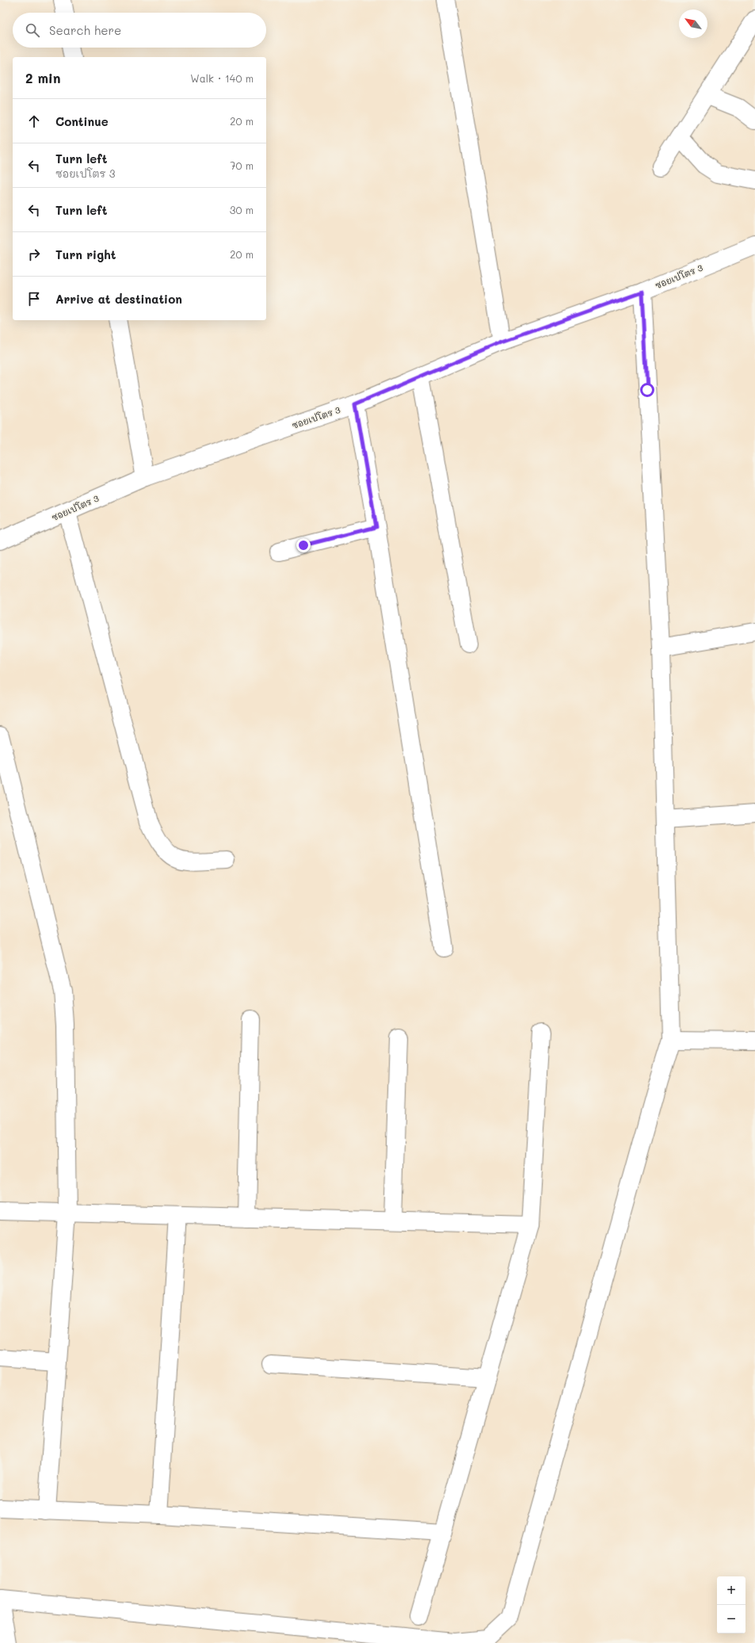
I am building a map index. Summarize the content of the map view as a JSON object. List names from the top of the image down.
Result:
{
  "streets": {
    "street": ["ซอยเปโตร 3"]
  },
  "north": "top left",
  "page": {
    "search": "Search here",
    "heading": ["2 min", "Walk · 140 m"],
    "list": [
      ["Continue", "20 m"],
      ["Turn left", "ซอยเปโตร 3", "70 m"],
      ["Turn left", "30 m"],
      ["Turn right", "20 m"],
      "Arrive at destination"
    ],
    "map_buttons": ["+", "−"]
  }
}
